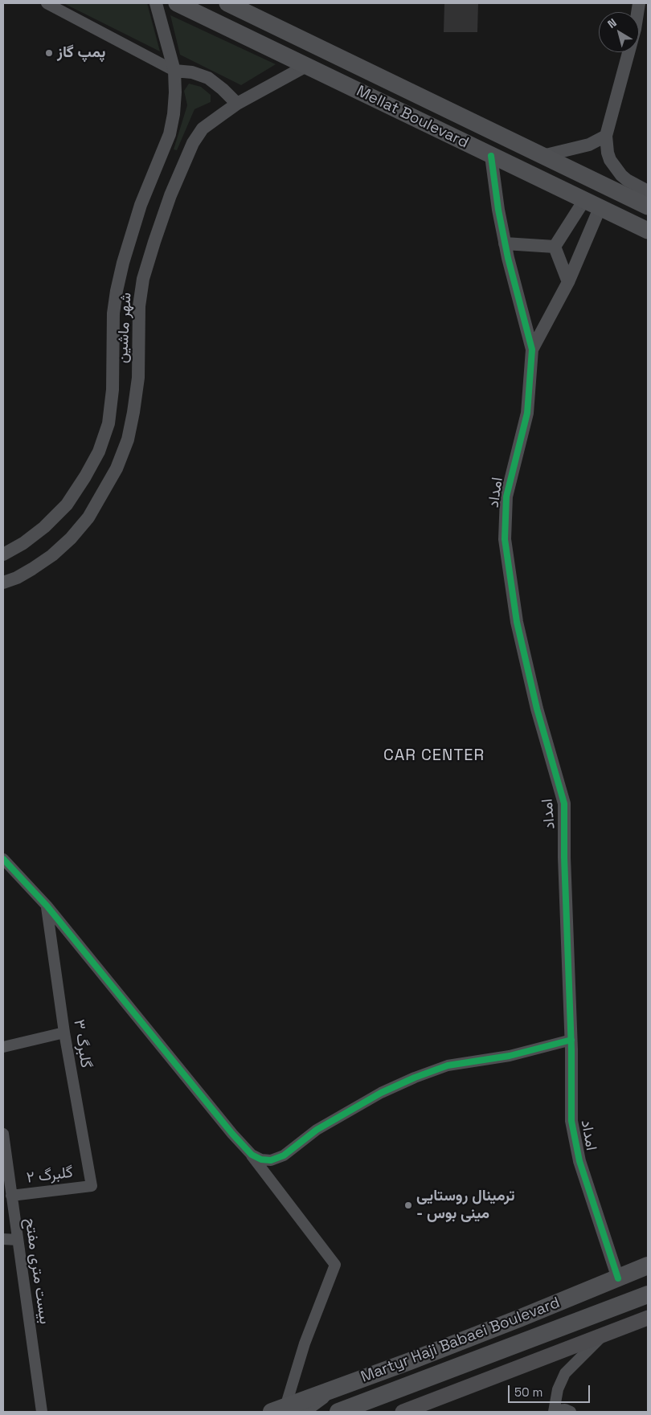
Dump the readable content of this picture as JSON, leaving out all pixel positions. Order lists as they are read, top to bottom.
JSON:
{
  "streets": {
    "highway": ["Martyr Haji Babaei Boulevard"],
    "main road": ["Mellat Boulevard"],
    "street": [
      "شهر ماشین",
      "امداد",
      "گلبرگ ۳",
      "گلبرگ ۲",
      "بیست متری مفتح"
    ]
  },
  "crossings": [
    ["Mellat Boulevard", "شهر ماشین"],
    ["امداد", "Martyr Haji Babaei Boulevard"],
    ["گلبرگ ۳", "گلبرگ ۲"],
    ["گلبرگ ۲", "بیست متری مفتح"]
  ],
  "districts": ["CAR CENTER"],
  "places": ["پمپ گاز", "ترمینال روستایی - مینی بوس"],
  "scale_bar": "50 m",
  "north": "top left"
}
